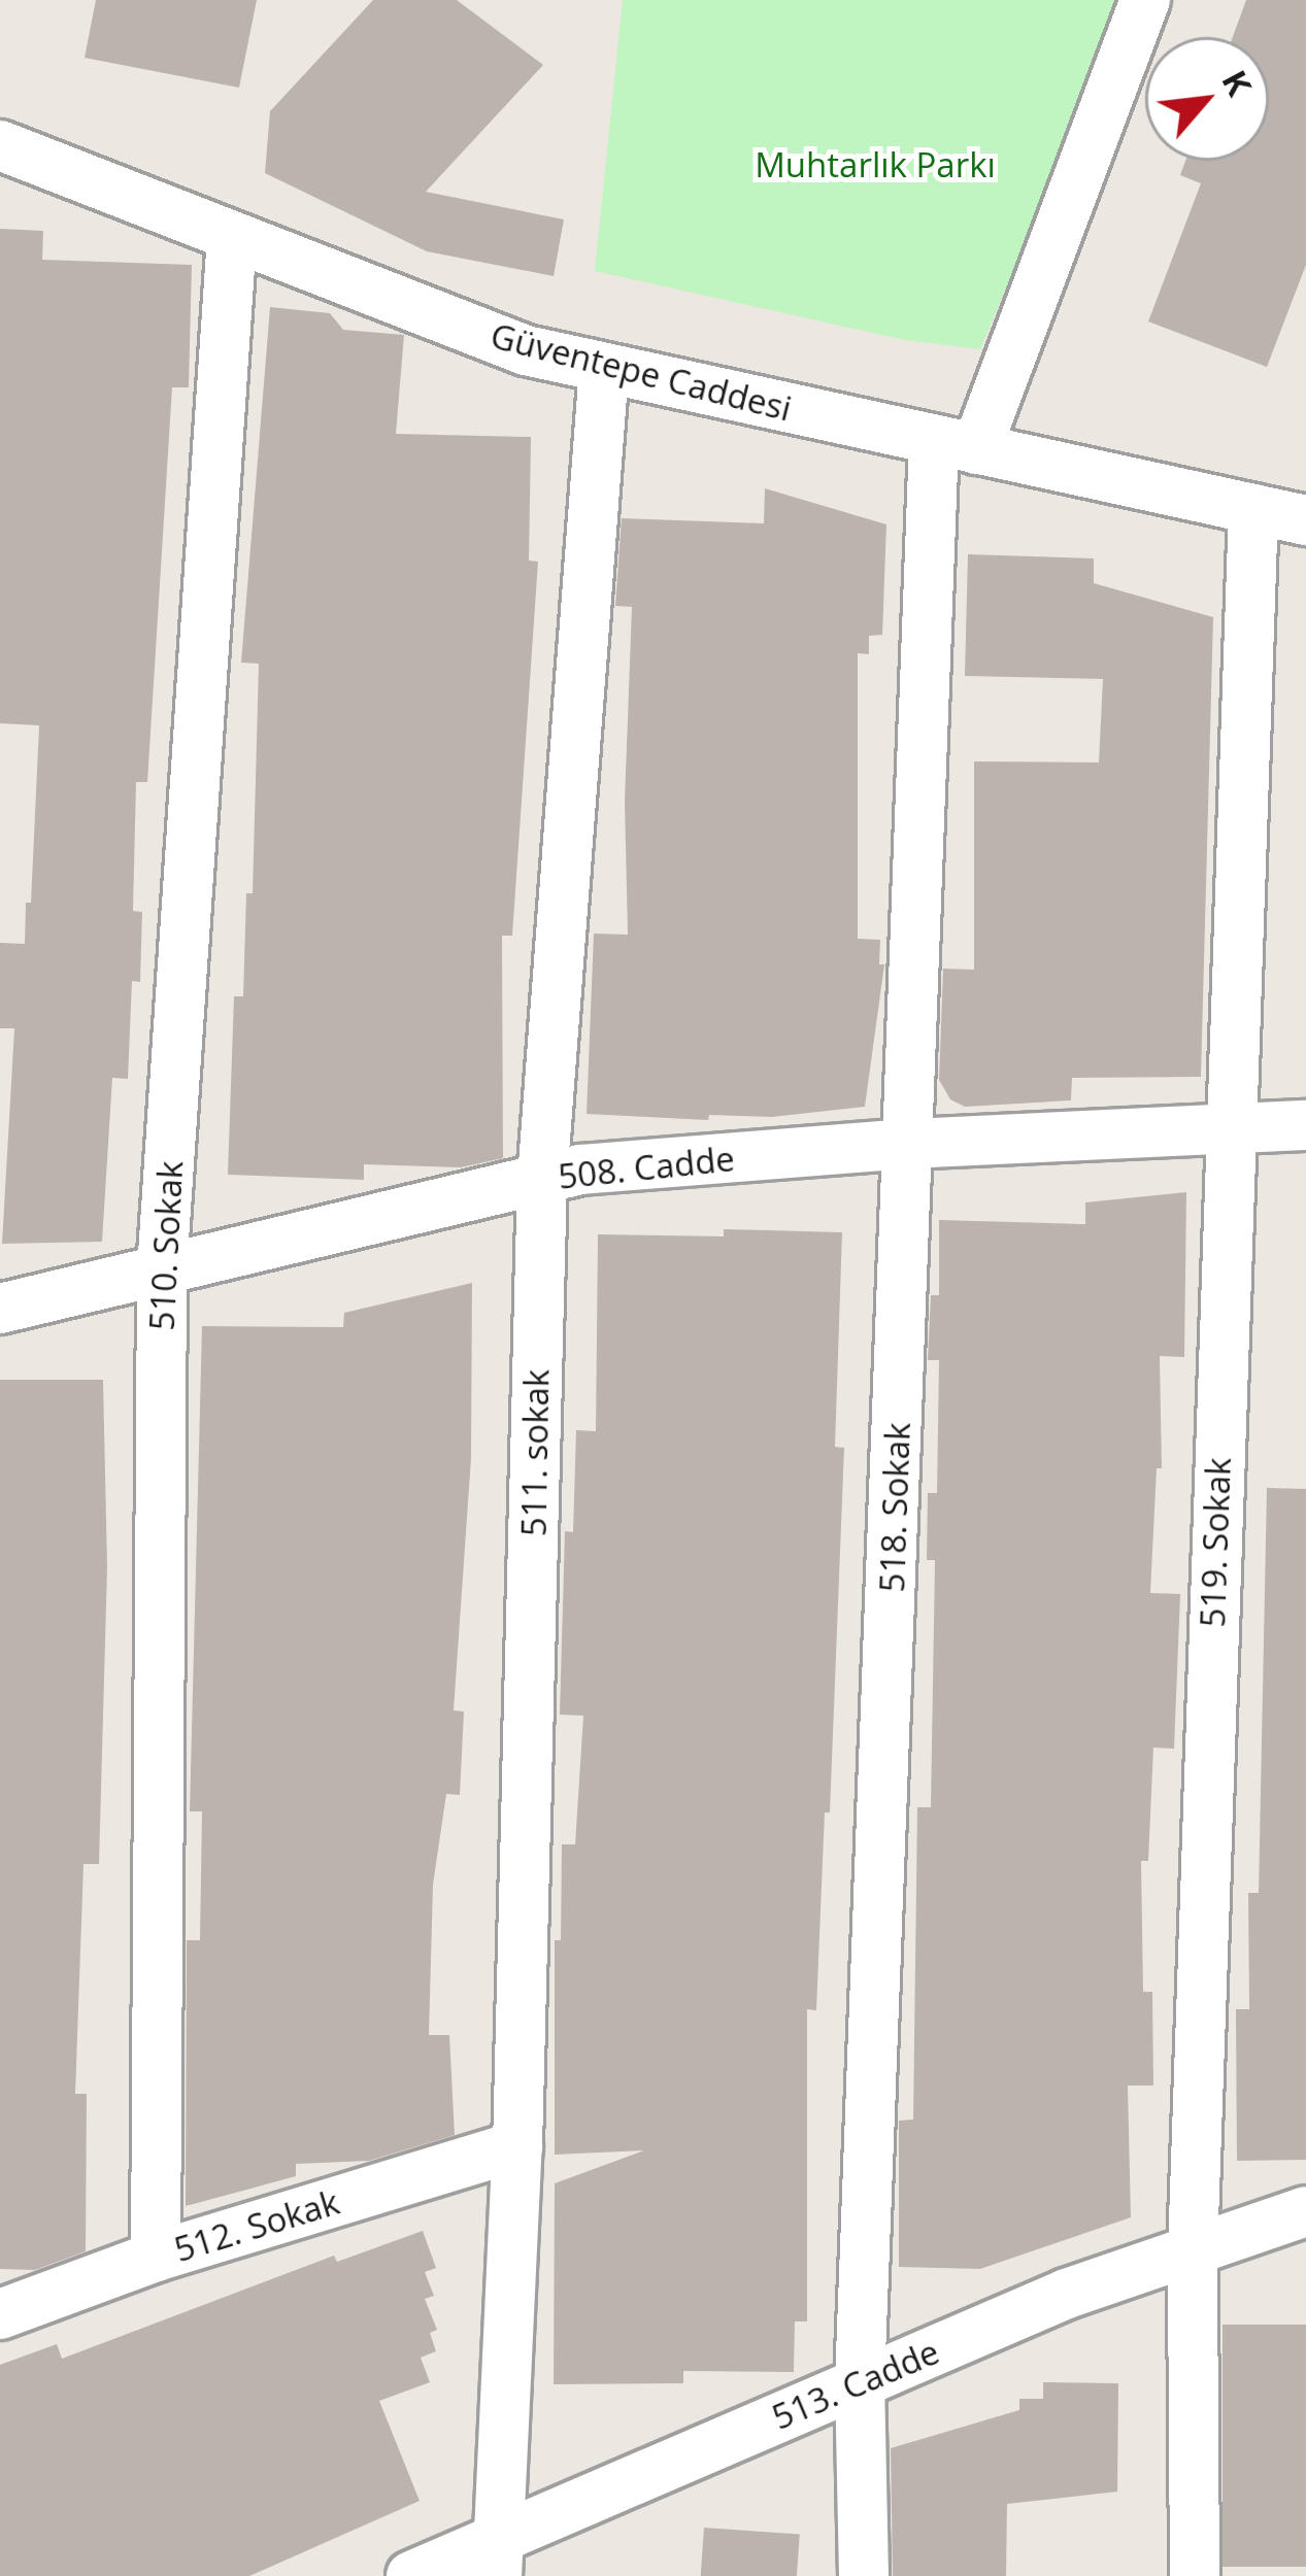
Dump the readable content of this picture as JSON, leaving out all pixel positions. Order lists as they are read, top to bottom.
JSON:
{
  "streets": {
    "street": [
      "Güventepe Caddesi",
      "508. Cadde",
      "510. Sokak",
      "511. sokak",
      "518. Sokak",
      "519. Sokak",
      "512. Sokak",
      "513. Cadde"
    ]
  },
  "crossings": [
    ["Güventepe Caddesi", "510. Sokak"],
    ["Güventepe Caddesi", "511. sokak"],
    ["Güventepe Caddesi", "518. Sokak"],
    ["Güventepe Caddesi", "519. Sokak"],
    ["508. Cadde", "510. Sokak"],
    ["508. Cadde", "511. sokak"],
    ["508. Cadde", "518. Sokak"],
    ["508. Cadde", "519. Sokak"],
    ["510. Sokak", "512. Sokak"],
    ["511. sokak", "512. Sokak"],
    ["511. sokak", "513. Cadde"],
    ["518. Sokak", "513. Cadde"],
    ["519. Sokak", "513. Cadde"]
  ],
  "parks": ["Muhtarlık Parkı"],
  "north": "top right"
}
